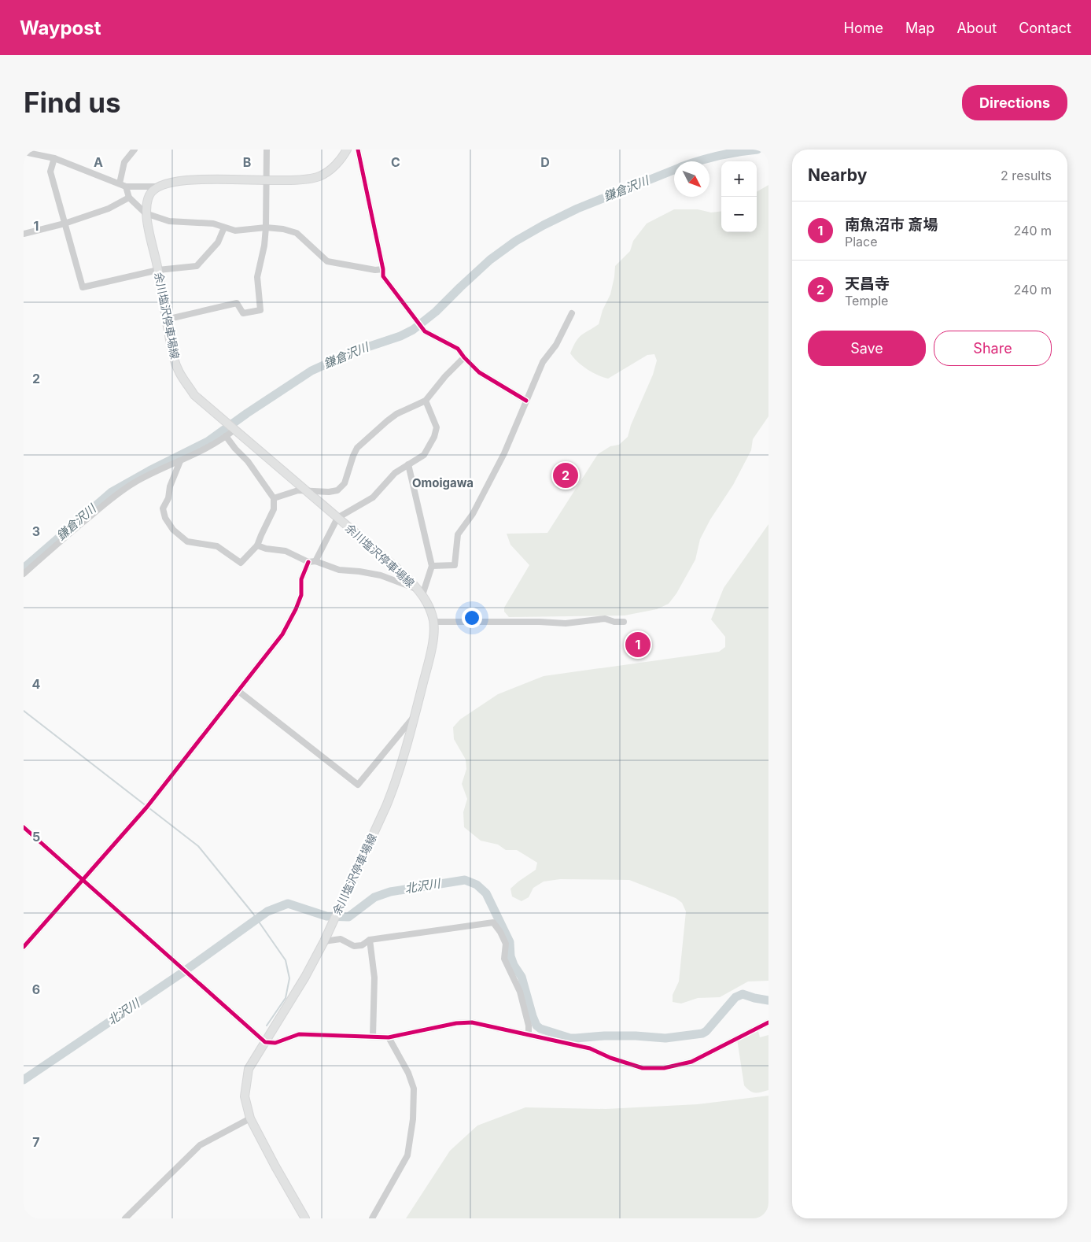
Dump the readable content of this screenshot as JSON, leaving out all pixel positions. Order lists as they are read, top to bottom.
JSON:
{
  "streets": {
    "main road": ["余川塩沢停車場線"]
  },
  "districts": ["Omoigawa"],
  "water": ["鎌倉沢川", "北沢川"],
  "north": "bottom right",
  "page": {
    "header": "Waypost",
    "nav": [
      "Home",
      "Map",
      "About",
      "Contact"
    ],
    "buttons": [
      "Directions",
      ["Save", "Share"]
    ],
    "title": "Find us",
    "heading": ["Nearby", "2 results"],
    "map_buttons": ["+", "−"],
    "list": [
      {
        "mark": "1",
        "name": "南魚沼市 斎場",
        "note": "Place",
        "value": "240 m"
      },
      {
        "mark": "2",
        "name": "天昌寺",
        "note": "Temple",
        "value": "240 m"
      }
    ],
    "pins": ["2", "1"]
  },
  "grid": {
    "columns": [
      "A",
      "B",
      "C",
      "D"
    ],
    "rows": [
      "1",
      "2",
      "3",
      "4",
      "5",
      "6",
      "7"
    ]
  }
}
